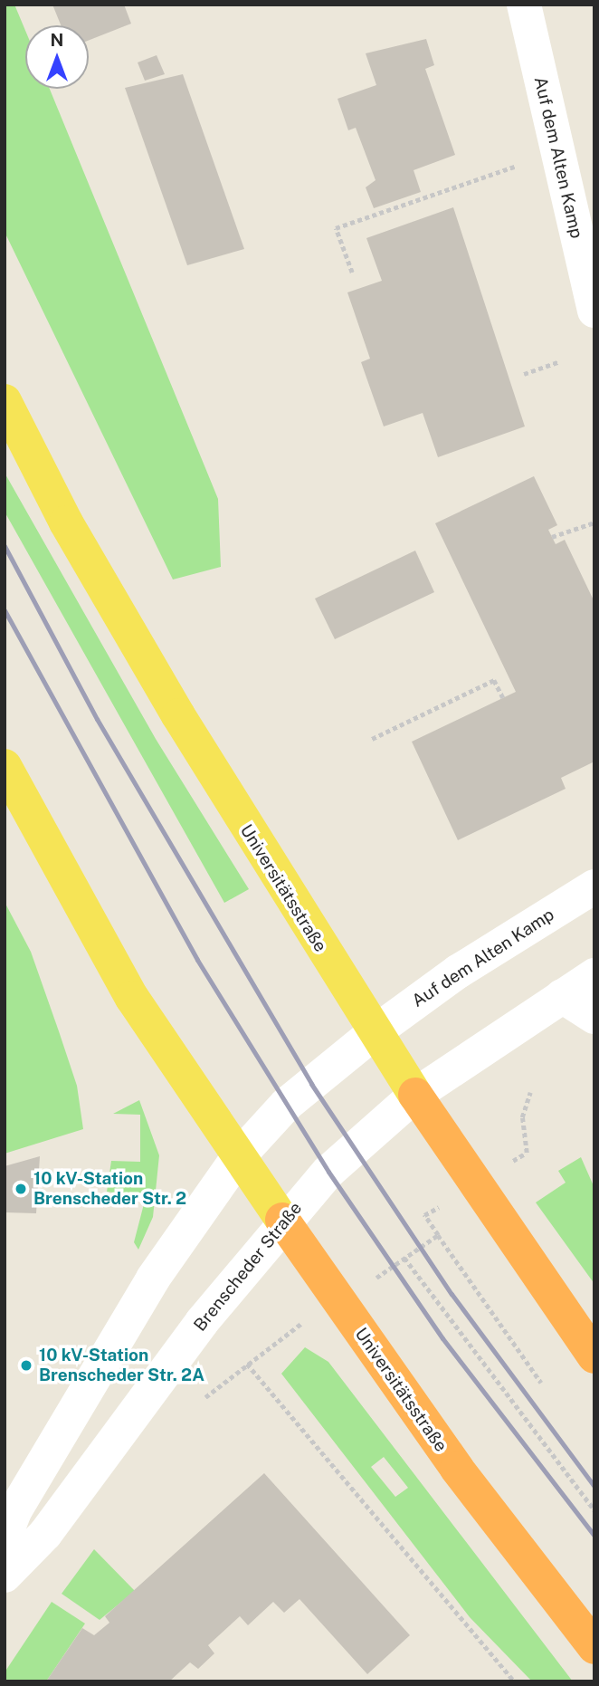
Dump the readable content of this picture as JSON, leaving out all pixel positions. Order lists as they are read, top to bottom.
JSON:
{
  "streets": {
    "highway": ["Universitätsstraße"],
    "street": ["Auf dem Alten Kamp", "Brenscheder Straße"]
  },
  "crossings": [
    ["Auf dem Alten Kamp", "Universitätsstraße"],
    ["Universitätsstraße", "Brenscheder Straße"]
  ],
  "places": ["10 kV-Station Brenscheder Str. 2", "10 kV-Station Brenscheder Str. 2A"],
  "north": "top"
}
